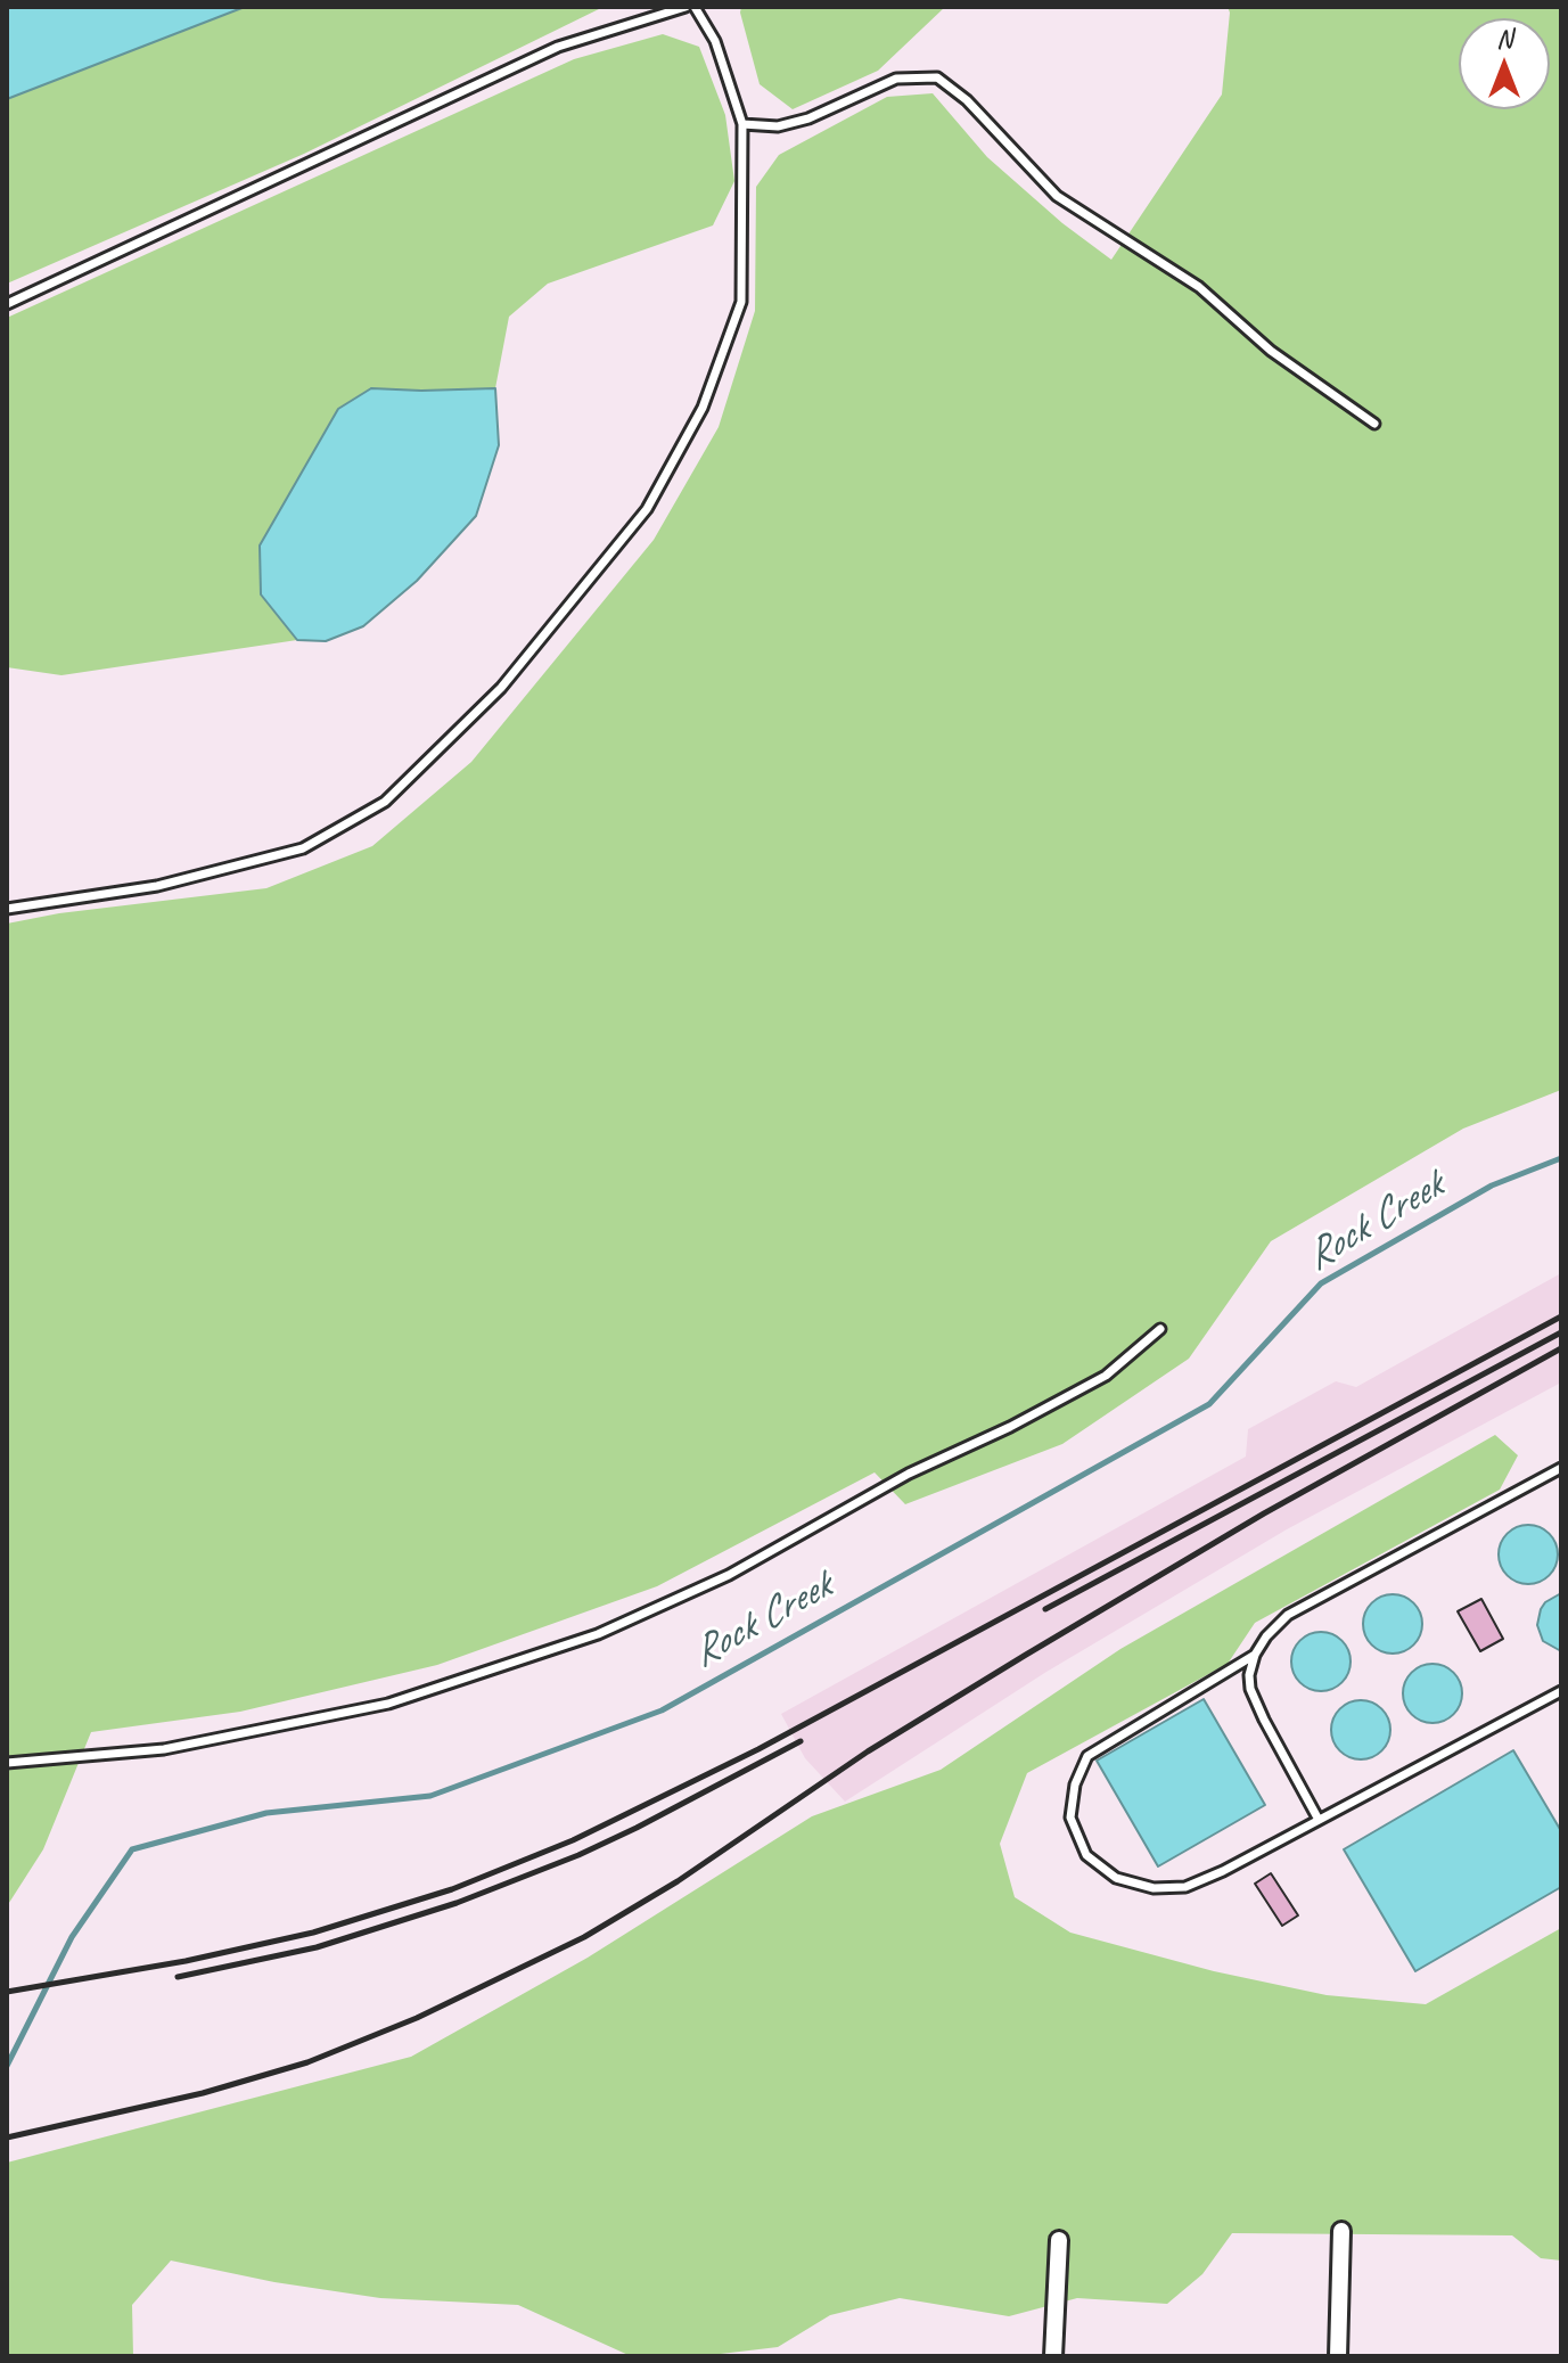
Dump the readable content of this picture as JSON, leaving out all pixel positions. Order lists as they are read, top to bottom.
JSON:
{
  "water": ["Rock Creek"],
  "north": "top"
}
